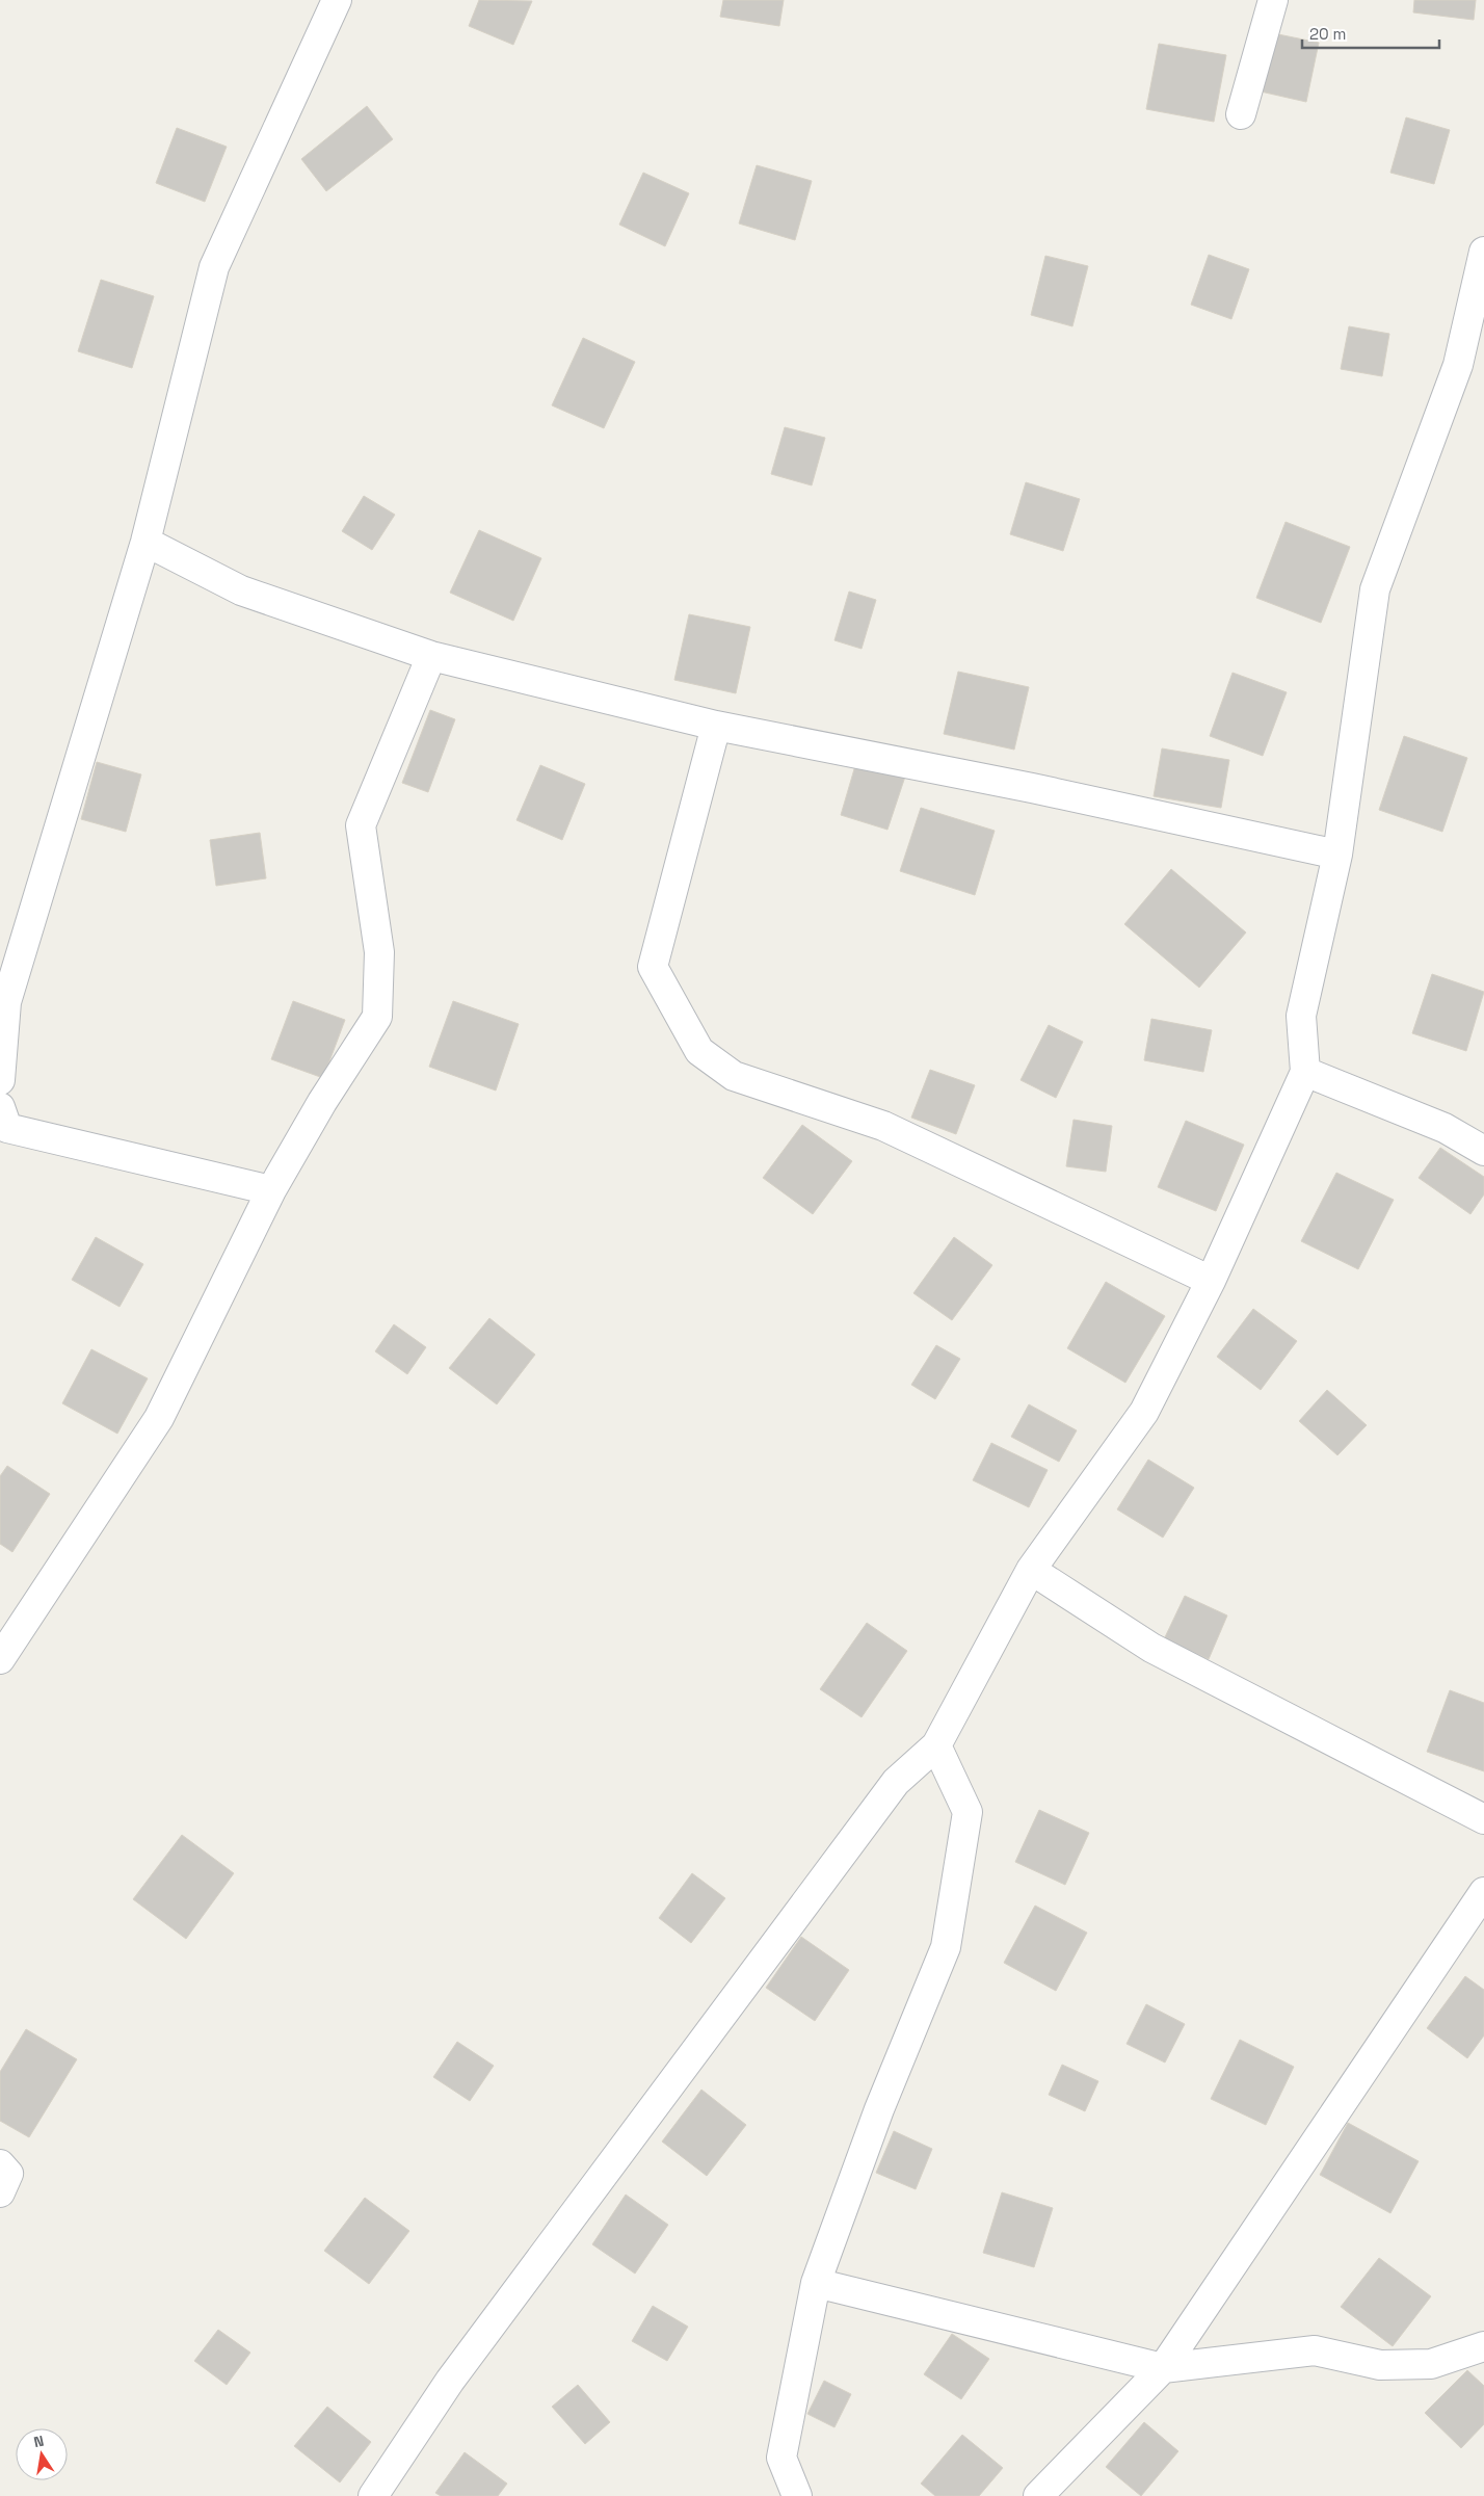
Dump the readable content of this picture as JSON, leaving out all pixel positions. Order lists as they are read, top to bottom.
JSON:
{
  "scale_bar": "20 m",
  "north": "top"
}
